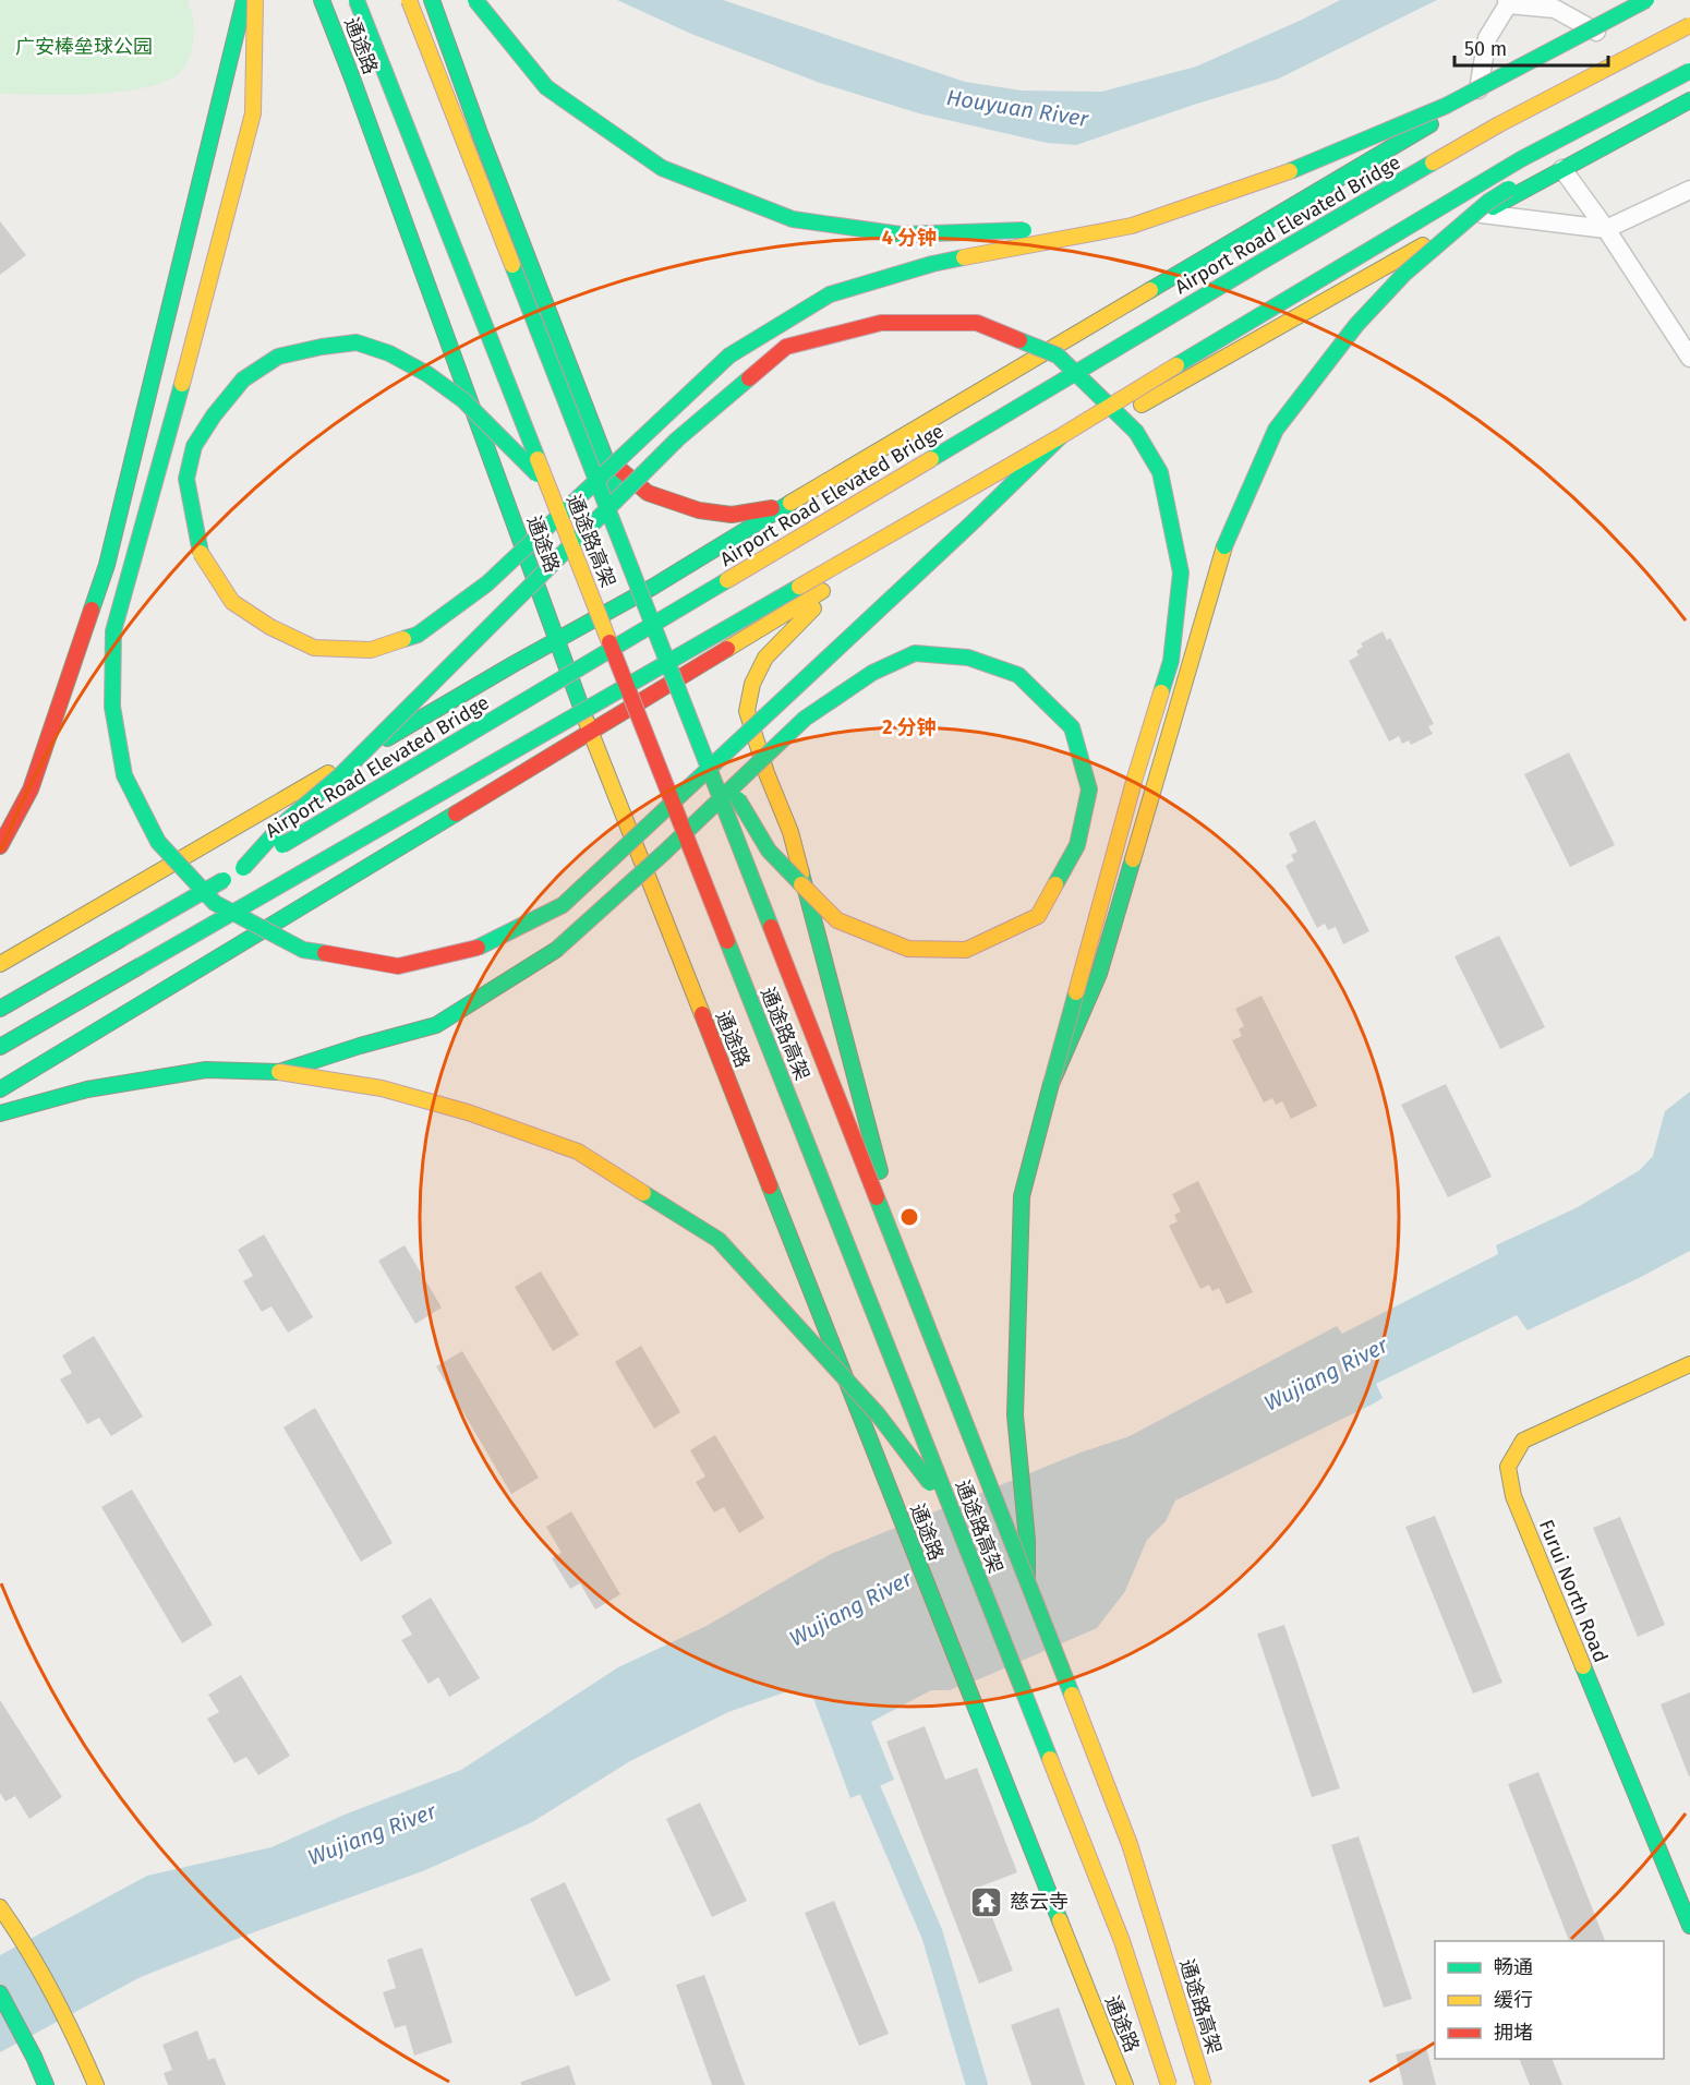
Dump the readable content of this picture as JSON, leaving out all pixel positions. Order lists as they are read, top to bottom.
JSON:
{
  "streets": {
    "main road": [
      "通途路",
      "Airport Road Elevated Bridge",
      "通途路高架",
      "Furui North Road"
    ]
  },
  "water": ["Houyuan River", "Wujiang River"],
  "parks": ["广安棒垒球公园"],
  "places": {
    "temple": ["慈云寺"]
  },
  "legend": ["畅通", "缓行", "拥堵"],
  "scale_bar": "50 m",
  "rings": ["4 分钟", "2 分钟"]
}
